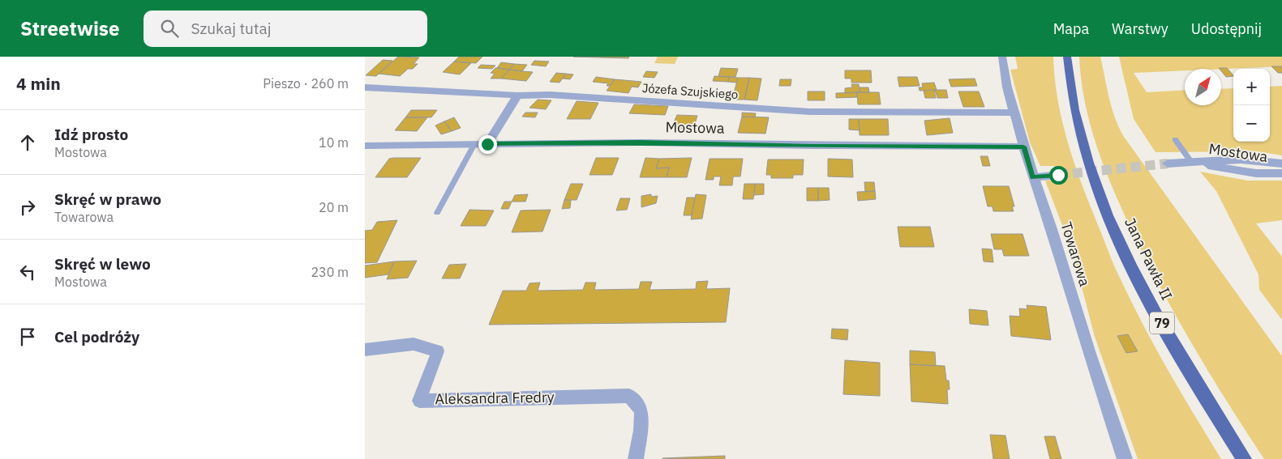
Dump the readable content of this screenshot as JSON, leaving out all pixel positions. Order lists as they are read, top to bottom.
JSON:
{
  "streets": {
    "main road": ["Jana Pawła II", "79"],
    "street": [
      "Józefa Szujskiego",
      "Mostowa",
      "Towarowa",
      "Aleksandra Fredry"
    ]
  },
  "crossings": [
    ["Józefa Szujskiego", "Towarowa"],
    ["Mostowa", "Towarowa"]
  ],
  "north": "top right",
  "page": {
    "header": "Streetwise",
    "search": "Szukaj tutaj",
    "nav": ["Mapa", "Warstwy", "Udostępnij"],
    "heading": ["4 min", "Pieszo · 260 m"],
    "map_buttons": ["+", "−"],
    "list": [
      ["Idź prosto", "Mostowa", "10 m"],
      ["Skręć w prawo", "Towarowa", "20 m"],
      ["Skręć w lewo", "Mostowa", "230 m"],
      "Cel podróży"
    ]
  }
}
